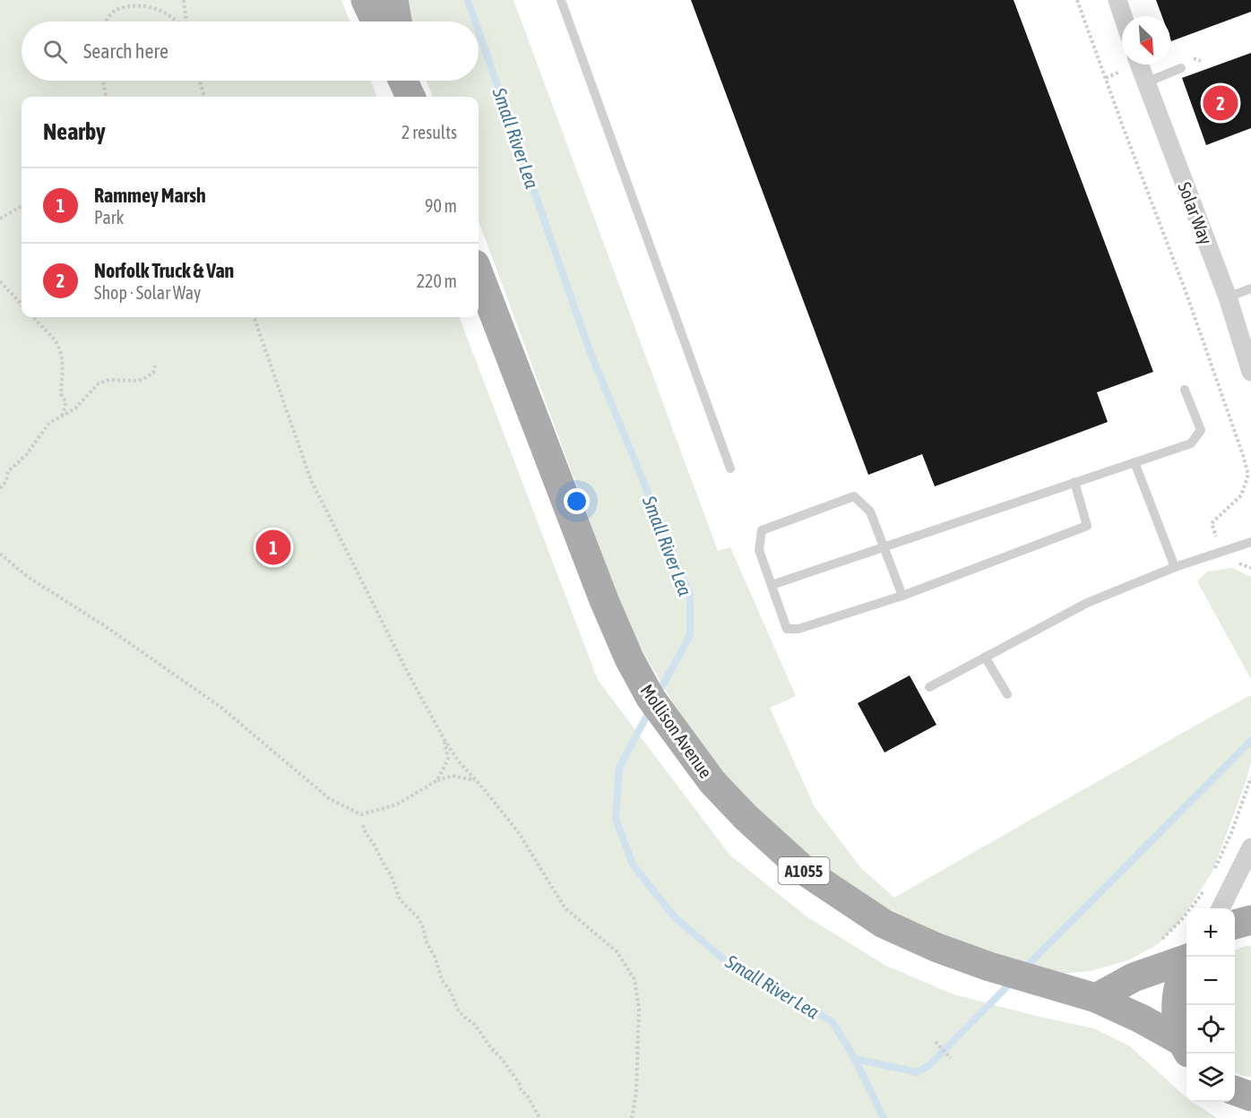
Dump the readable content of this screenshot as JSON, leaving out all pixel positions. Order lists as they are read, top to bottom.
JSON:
{
  "streets": {
    "main road": ["Mollison Avenue", "A1055"],
    "street": ["Solar Way"]
  },
  "water": ["Small River Lea"],
  "north": "bottom right",
  "page": {
    "search": "Search here",
    "pins": ["2", "1"],
    "heading": ["Nearby", "2 results"],
    "list": [
      {
        "mark": "1",
        "name": "Rammey Marsh",
        "note": "Park",
        "value": "90 m"
      },
      {
        "mark": "2",
        "name": "Norfolk Truck & Van",
        "note": "Shop · Solar Way",
        "value": "220 m"
      }
    ],
    "map_buttons": ["+", "−"]
  }
}
